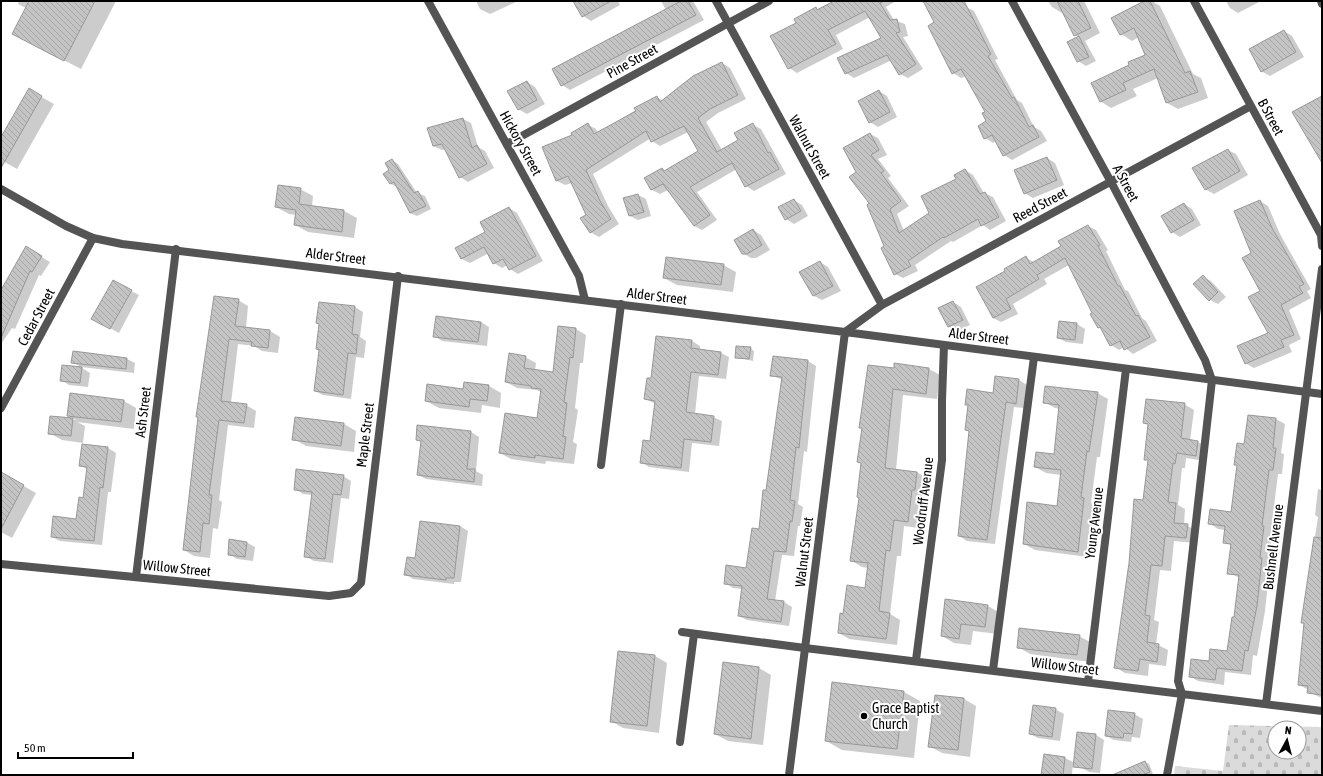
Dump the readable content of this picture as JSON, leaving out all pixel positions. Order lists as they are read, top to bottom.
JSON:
{
  "streets": {
    "street": [
      "Pine Street",
      "B Street",
      "Hickory Street",
      "Walnut Street",
      "A Street",
      "Reed Street",
      "Alder Street",
      "Cedar Street",
      "Ash Street",
      "Maple Street",
      "Woodruff Avenue",
      "Young Avenue",
      "Bushnell Avenue",
      "Willow Street"
    ]
  },
  "crossings": [
    ["Pine Street", "Hickory Street"],
    ["Pine Street", "Walnut Street"],
    ["B Street", "Reed Street"],
    ["Hickory Street", "Alder Street"],
    ["Walnut Street", "Reed Street"],
    ["Walnut Street", "Alder Street"],
    ["Walnut Street", "Willow Street"],
    ["A Street", "Reed Street"],
    ["A Street", "Alder Street"],
    ["Reed Street", "Alder Street"],
    ["Alder Street", "Cedar Street"],
    ["Alder Street", "Ash Street"],
    ["Alder Street", "Maple Street"],
    ["Alder Street", "Woodruff Avenue"],
    ["Alder Street", "Young Avenue"],
    ["Alder Street", "Bushnell Avenue"],
    ["Ash Street", "Willow Street"],
    ["Maple Street", "Willow Street"],
    ["Woodruff Avenue", "Willow Street"],
    ["Young Avenue", "Willow Street"],
    ["Bushnell Avenue", "Willow Street"]
  ],
  "places": ["Grace Baptist Church"],
  "scale_bar": "50 m",
  "north": "top"
}
